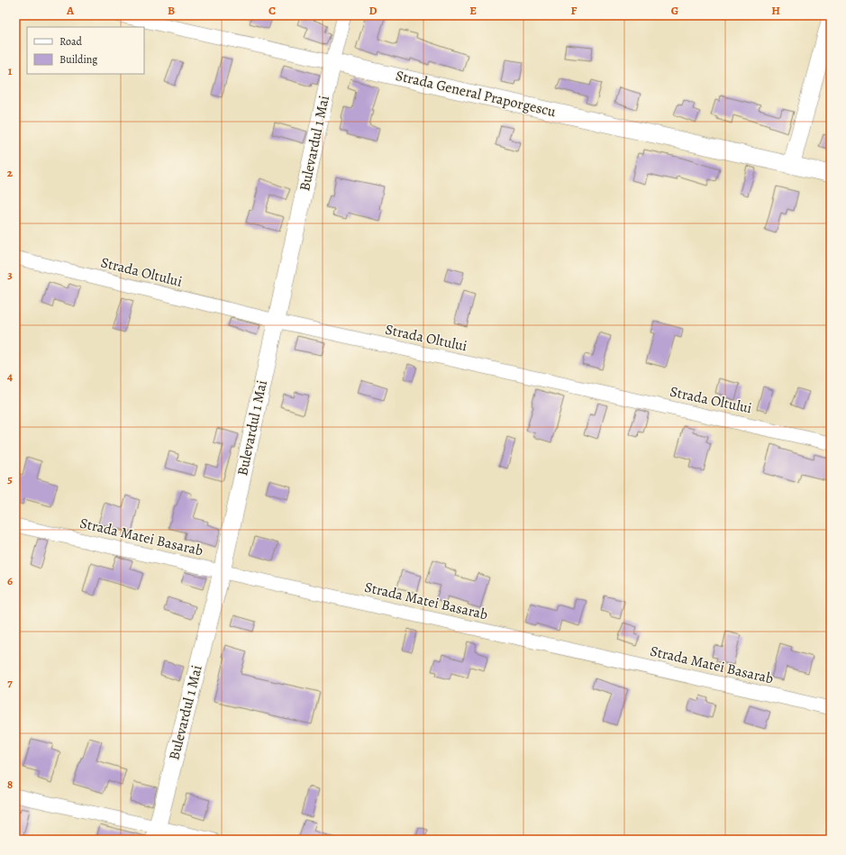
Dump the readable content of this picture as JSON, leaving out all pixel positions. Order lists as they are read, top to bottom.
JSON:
{
  "streets": {
    "street": [
      "Strada General Praporgescu",
      "Bulevardul 1 Mai",
      "Strada Oltului",
      "Strada Matei Basarab"
    ]
  },
  "crossings": [
    ["Strada General Praporgescu", "Bulevardul 1 Mai"],
    ["Bulevardul 1 Mai", "Strada Oltului"],
    ["Bulevardul 1 Mai", "Strada Matei Basarab"]
  ],
  "legend": ["Road", "Building"],
  "grid": {
    "columns": [
      "A",
      "B",
      "C",
      "D",
      "E",
      "F",
      "G",
      "H"
    ],
    "rows": [
      "1",
      "2",
      "3",
      "4",
      "5",
      "6",
      "7",
      "8"
    ]
  }
}
